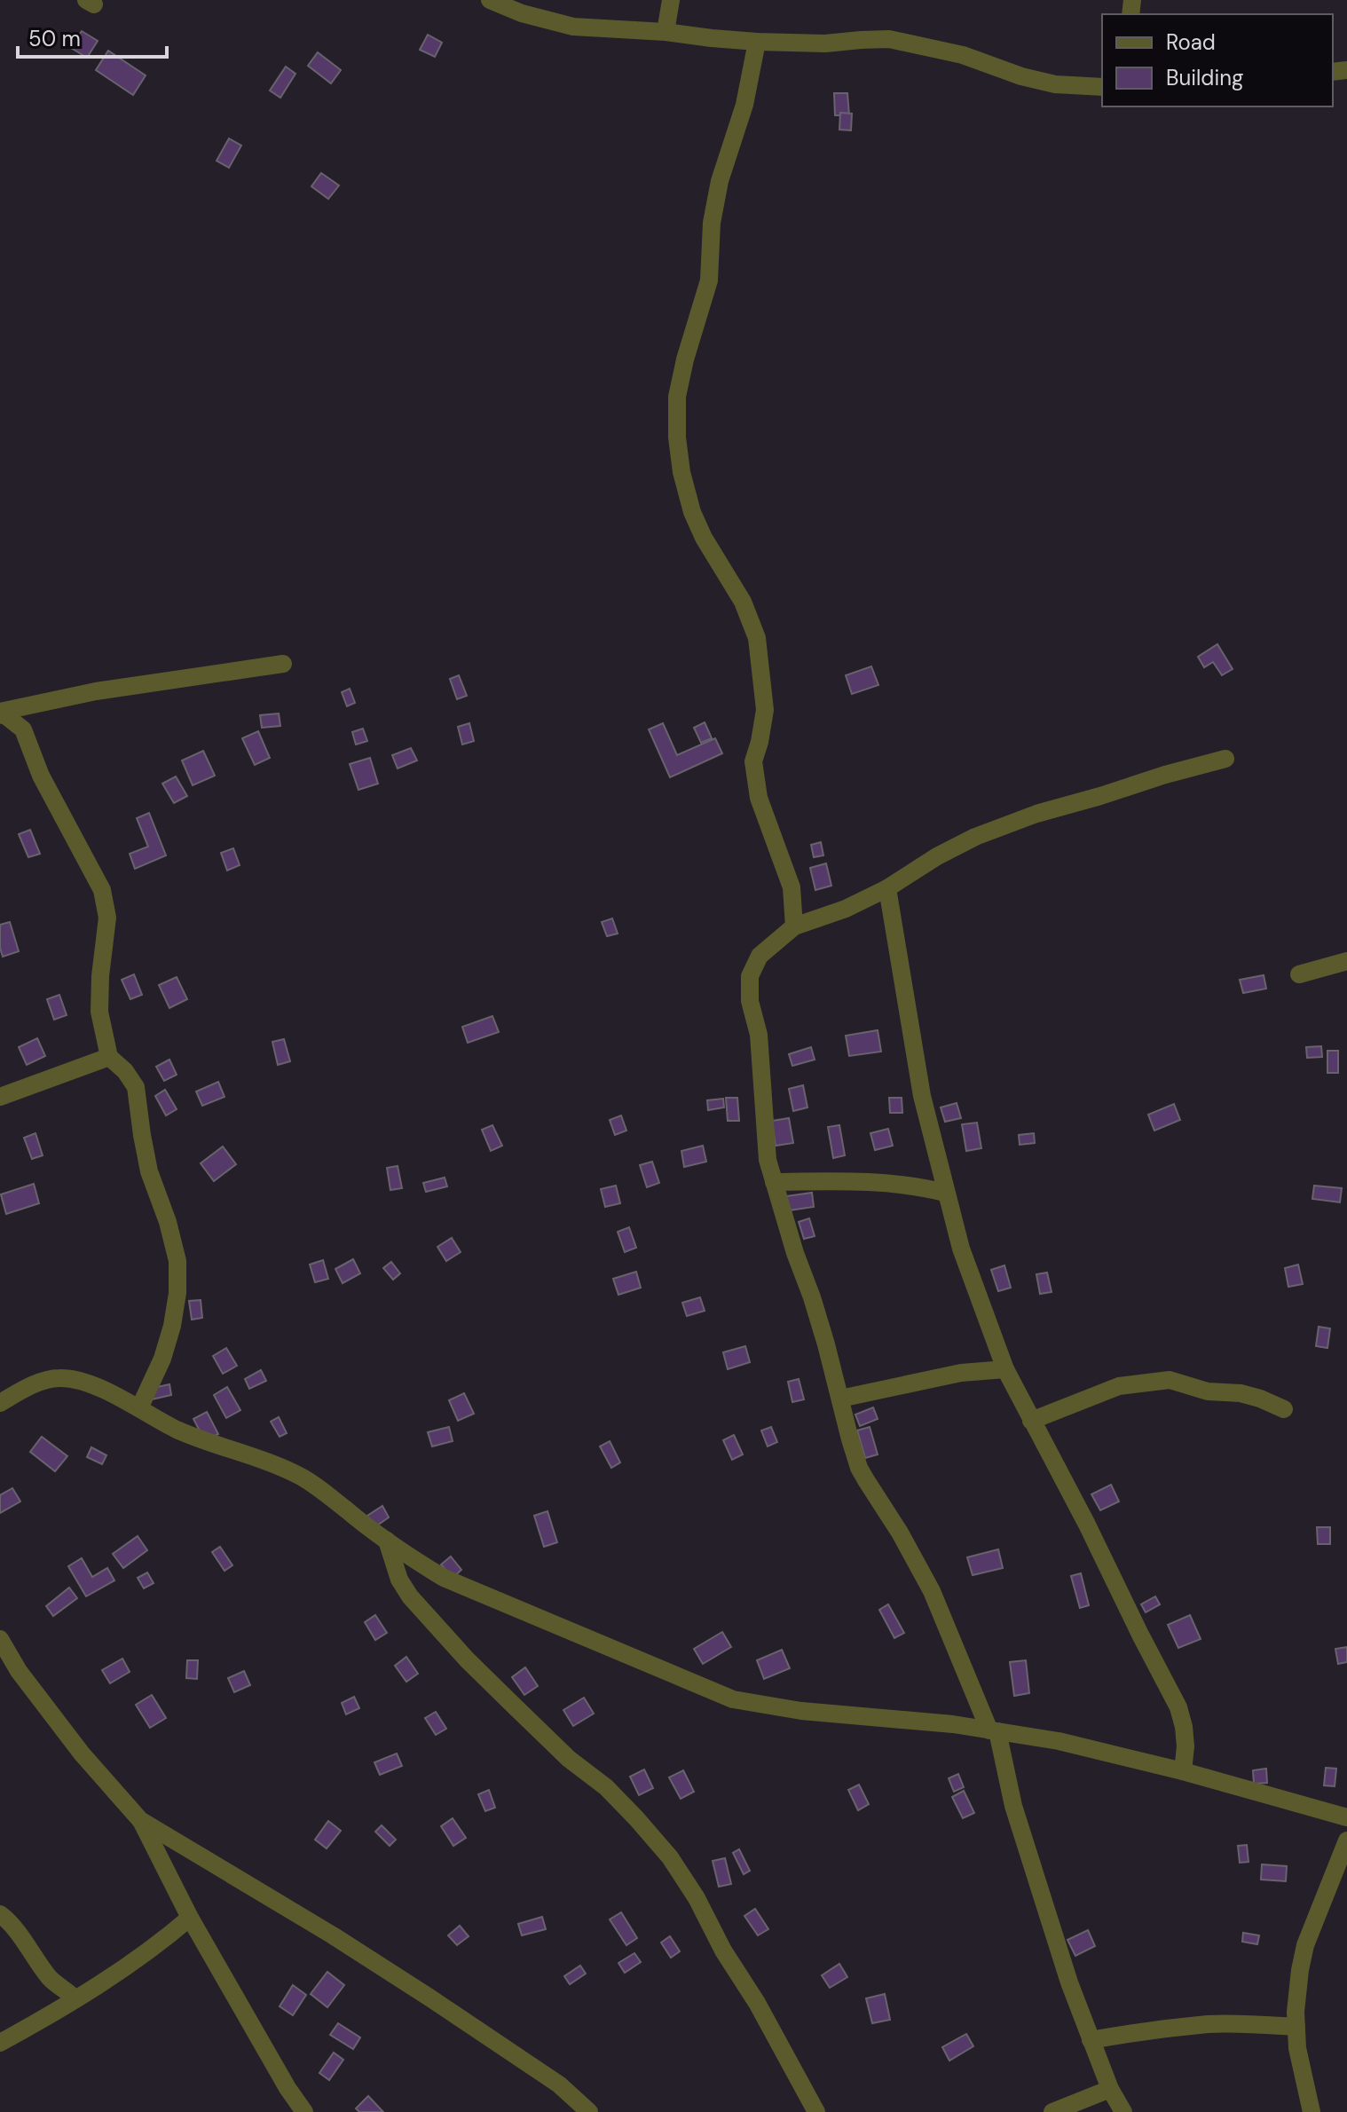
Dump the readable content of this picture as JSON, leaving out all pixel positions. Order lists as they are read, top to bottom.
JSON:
{
  "legend": ["Road", "Building"],
  "scale_bar": "50 m"
}
